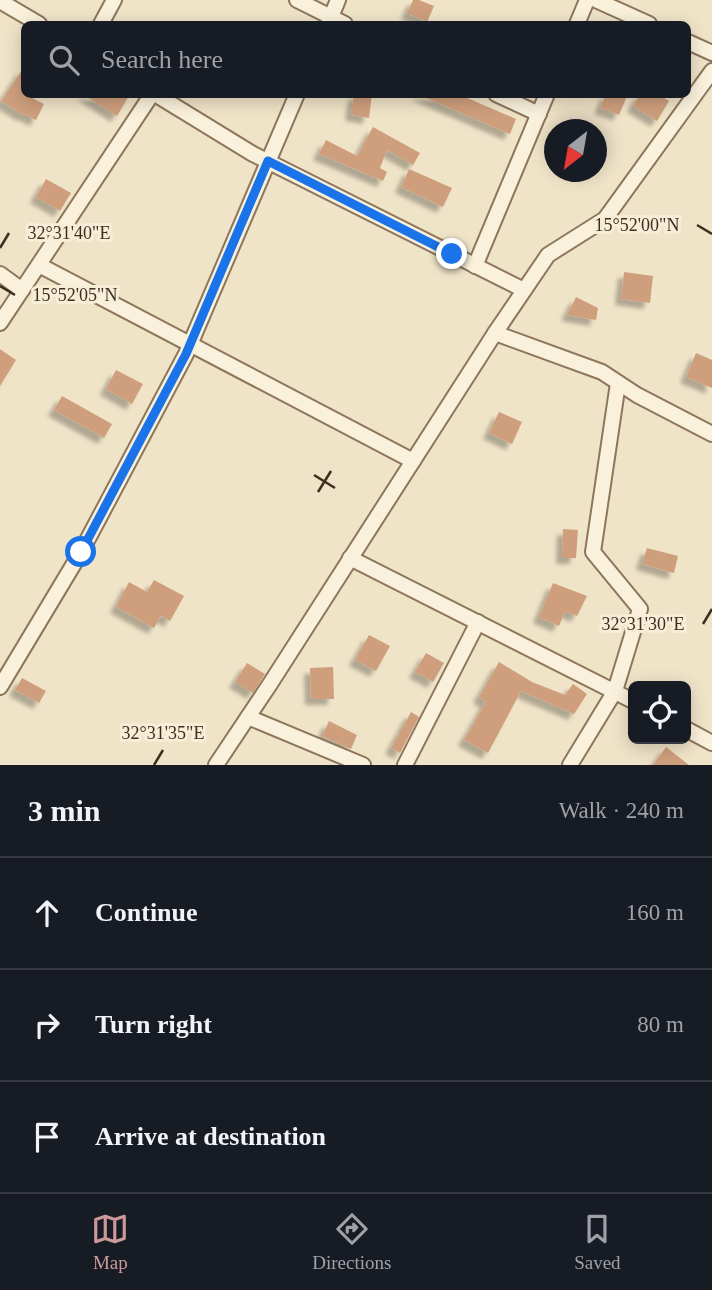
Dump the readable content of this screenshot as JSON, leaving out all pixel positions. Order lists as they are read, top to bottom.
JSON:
{
  "north": "bottom left",
  "page": {
    "search": "Search here",
    "heading": ["3 min", "Walk · 240 m"],
    "list": [
      ["Continue", "160 m"],
      ["Turn right", "80 m"],
      "Arrive at destination"
    ],
    "nav": ["Map", "Directions", "Saved"]
  },
  "coordinates": [
    "15°52'00\"N",
    "32°31'40\"E",
    "15°52'05\"N",
    "32°31'30\"E",
    "32°31'35\"E"
  ]
}
